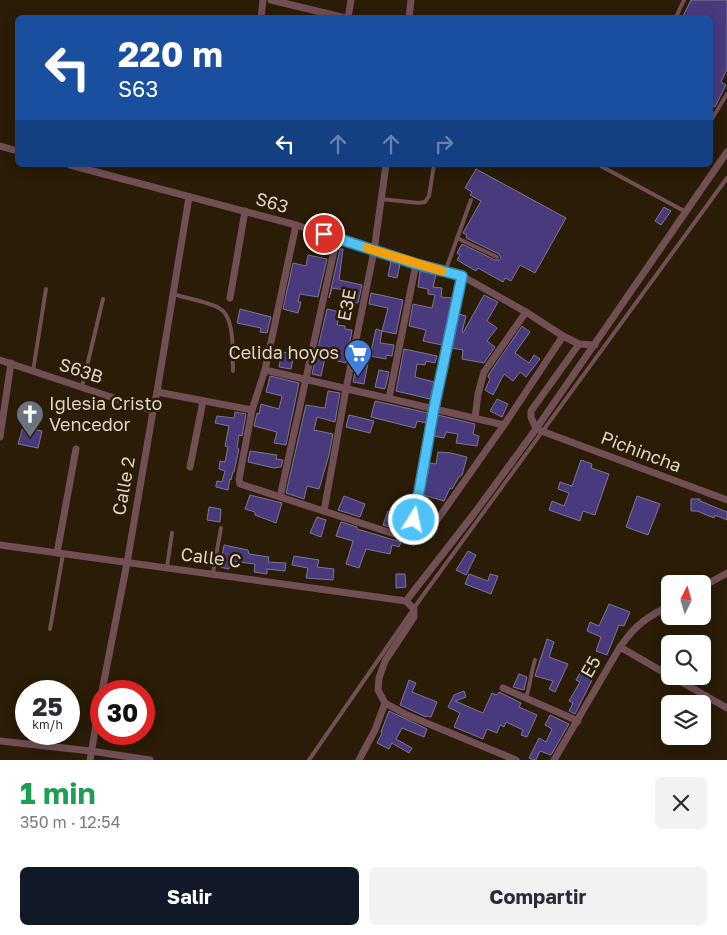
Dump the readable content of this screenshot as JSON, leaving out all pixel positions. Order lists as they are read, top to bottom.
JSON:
{
  "streets": {
    "street": [
      "S63",
      "E3E",
      "S63B",
      "Pichincha",
      "Calle 2",
      "Calle C",
      "E5"
    ]
  },
  "crossings": [
    ["S63", "E3E"],
    ["S63", "Calle 2"],
    ["S63B", "Calle 2"],
    ["Calle 2", "Calle C"]
  ],
  "places": {
    "supermarket": ["Celida hoyos"],
    "church": ["Iglesia Cristo Vencedor"]
  },
  "north": "top",
  "page": {
    "turn": ["220 m", "S63"],
    "speed": "25 km/h",
    "limit": "30",
    "heading": ["1 min", "350 m · 12:54"],
    "buttons": ["Salir", "Compartir"]
  }
}
